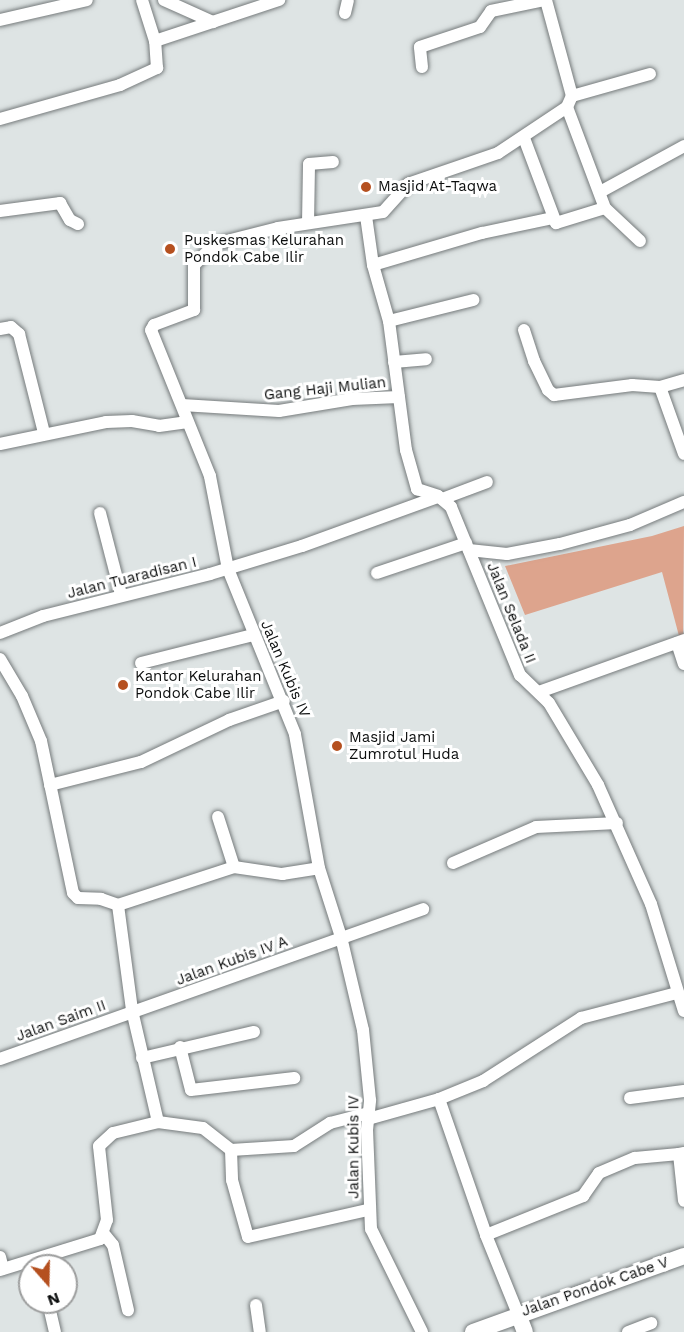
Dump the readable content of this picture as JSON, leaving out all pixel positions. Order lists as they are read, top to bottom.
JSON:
{
  "streets": {
    "street": [
      "Gang Haji Mulian",
      "Jalan Tuaradisan I",
      "Jalan Selada II",
      "Jalan Kubis IV",
      "Jalan Kubis IV A",
      "Jalan Saim II",
      "Jalan Pondok Cabe V"
    ]
  },
  "crossings": [
    ["Gang Haji Mulian", "Jalan Selada II"],
    ["Gang Haji Mulian", "Jalan Kubis IV"],
    ["Jalan Tuaradisan I", "Jalan Selada II"],
    ["Jalan Tuaradisan I", "Jalan Kubis IV"],
    ["Jalan Selada II", "Jalan Kubis IV"],
    ["Jalan Kubis IV", "Jalan Kubis IV A"],
    ["Jalan Kubis IV A", "Jalan Saim II"]
  ],
  "places": [
    "Masjid At-Taqwa",
    "Puskesmas Kelurahan Pondok Cabe Ilir",
    "Kantor Kelurahan Pondok Cabe Ilir",
    "Masjid Jami Zumrotul Huda"
  ],
  "north": "bottom"
}
